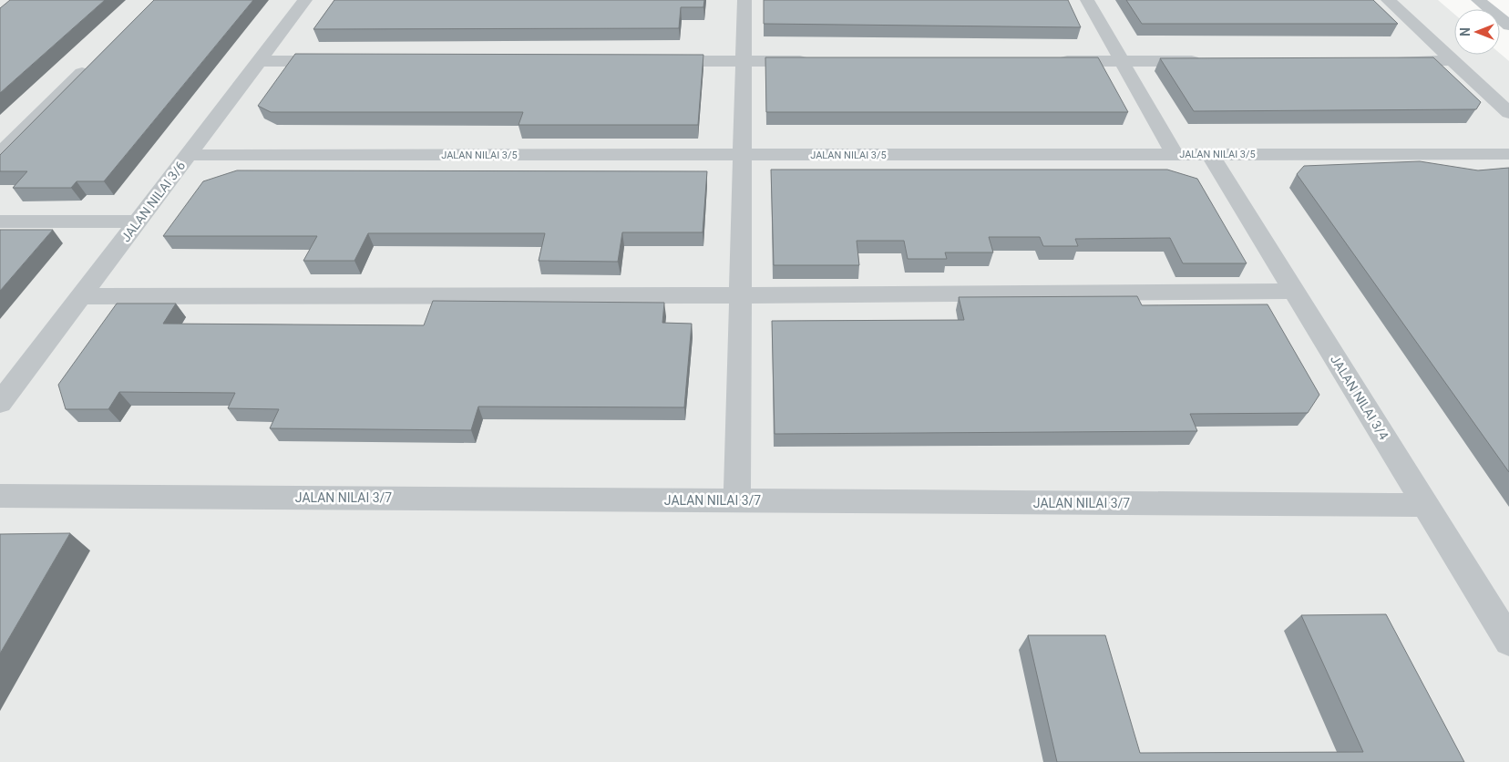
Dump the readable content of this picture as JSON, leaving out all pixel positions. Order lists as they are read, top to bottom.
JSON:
{
  "streets": {
    "street": [
      "JALAN NILAI 3/5",
      "JALAN NILAI 3/6",
      "JALAN NILAI 3/4",
      "JALAN NILAI 3/7"
    ]
  },
  "crossings": [
    ["JALAN NILAI 3/5", "JALAN NILAI 3/6"],
    ["JALAN NILAI 3/5", "JALAN NILAI 3/4"],
    ["JALAN NILAI 3/4", "JALAN NILAI 3/7"]
  ],
  "north": "left"
}
